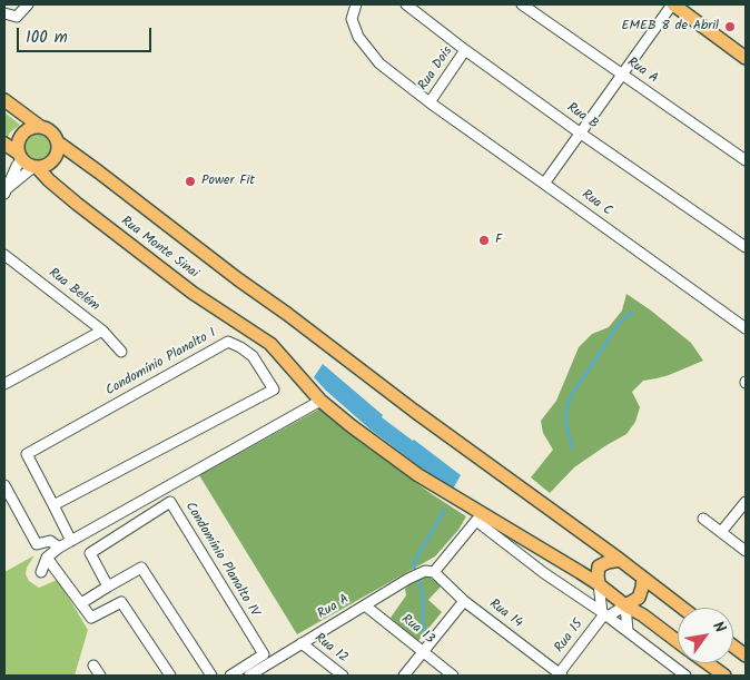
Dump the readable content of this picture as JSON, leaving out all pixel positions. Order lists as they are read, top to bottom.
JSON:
{
  "streets": {
    "main road": ["Rua Monte Sinai"],
    "street": [
      "Rua Dois",
      "Rua A",
      "Rua B",
      "Rua C",
      "Rua Belém",
      "Condomínio Planalto I",
      "Condomínio Planalto IV",
      "Rua 14",
      "Rua 13",
      "Rua 15",
      "Rua 12"
    ]
  },
  "crossings": [
    ["Rua Dois", "Rua B"],
    ["Rua Dois", "Rua C"],
    ["Rua A", "Rua 14"],
    ["Rua A", "Rua 13"],
    ["Rua A", "Rua 12"],
    ["Rua Monte Sinai", "Rua 15"],
    ["Rua 14", "Rua 15"]
  ],
  "places": ["EMEB 8 de Abril", "Power Fit", "F"],
  "scale_bar": "100 m",
  "north": "top right"
}
